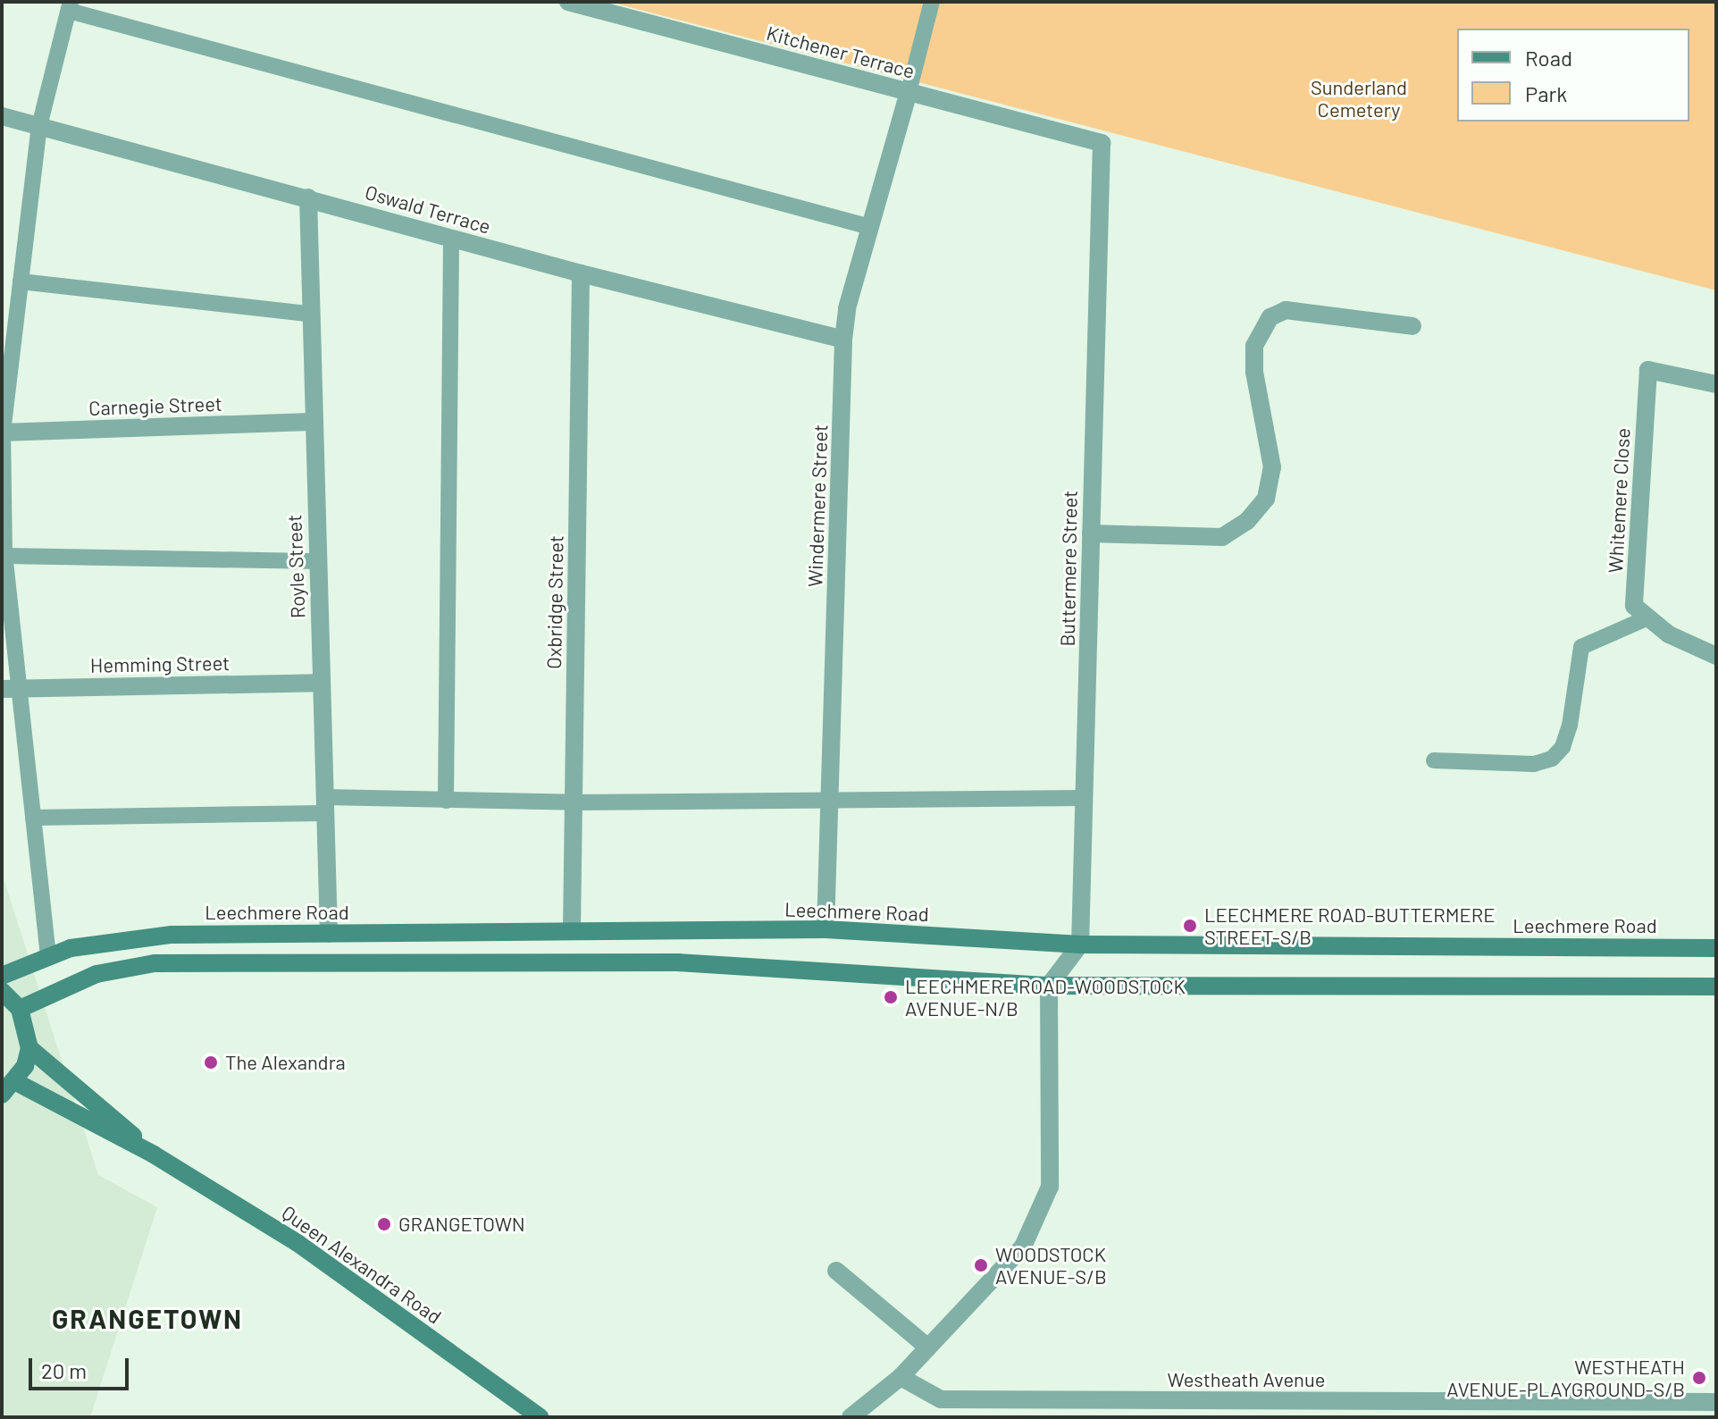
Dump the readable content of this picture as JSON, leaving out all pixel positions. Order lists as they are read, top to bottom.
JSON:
{
  "streets": {
    "street": [
      "Kitchener Terrace",
      "Oswald Terrace",
      "Carnegie Street",
      "Whitemere Close",
      "Windermere Street",
      "Royle Street",
      "Buttermere Street",
      "Oxbridge Street",
      "Hemming Street",
      "Leechmere Road",
      "Queen Alexandra Road",
      "Westheath Avenue"
    ]
  },
  "crossings": [
    ["Kitchener Terrace", "Windermere Street"],
    ["Kitchener Terrace", "Buttermere Street"],
    ["Oswald Terrace", "Windermere Street"],
    ["Oswald Terrace", "Royle Street"],
    ["Oswald Terrace", "Oxbridge Street"],
    ["Carnegie Street", "Royle Street"],
    ["Windermere Street", "Leechmere Road"],
    ["Royle Street", "Hemming Street"],
    ["Royle Street", "Leechmere Road"],
    ["Buttermere Street", "Leechmere Road"],
    ["Oxbridge Street", "Leechmere Road"]
  ],
  "districts": ["GRANGETOWN"],
  "parks": ["Sunderland Cemetery"],
  "places": [
    "LEECHMERE ROAD-BUTTERMERE STREET-S/B",
    "LEECHMERE ROAD-WOODSTOCK AVENUE-N/B",
    "The Alexandra",
    "GRANGETOWN",
    "WOODSTOCK AVENUE-S/B",
    "WESTHEATH AVENUE-PLAYGROUND-S/B"
  ],
  "legend": ["Road", "Park"],
  "scale_bar": "20 m"
}
